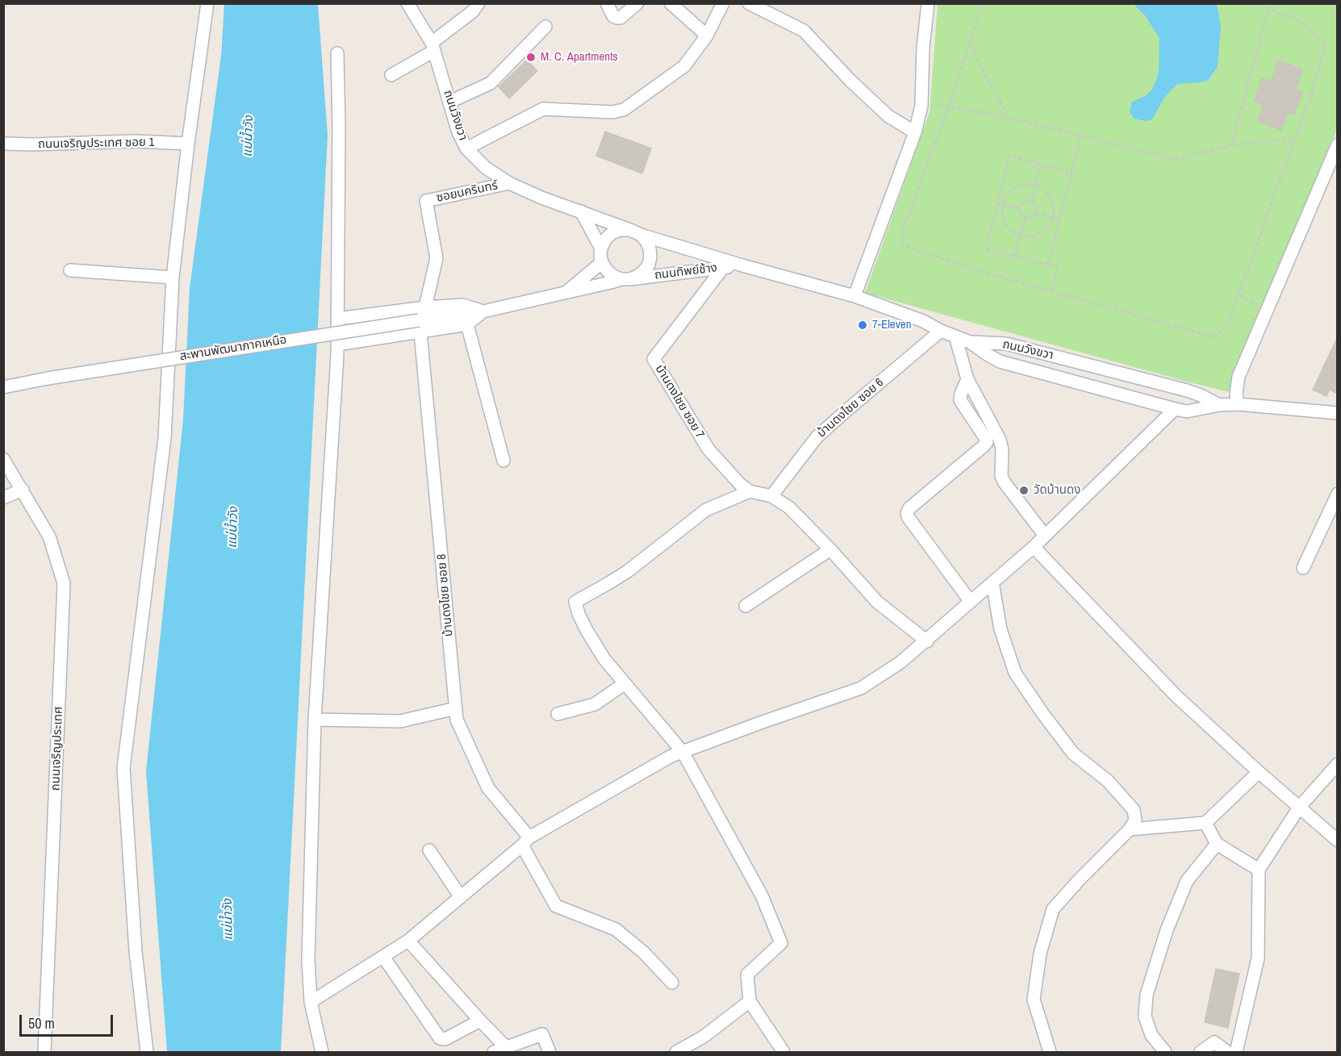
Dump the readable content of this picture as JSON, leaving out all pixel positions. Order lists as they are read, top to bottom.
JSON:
{
  "streets": {
    "street": [
      "ถนนวังขวา",
      "ถนนเจริญประเทศ ซอย 1",
      "ซอยนครินทร์",
      "ถนนทิพย์ช้าง",
      "สะพานพัฒนาภาคเหนือ",
      "บ้านดงไชย ซอย 7",
      "บ้านดงไชย ซอย 6",
      "บ้านดงไชย ซอย 8",
      "ถนนเจริญประเทศ"
    ]
  },
  "crossings": [
    ["ถนนวังขวา", "ซอยนครินทร์"],
    ["ถนนวังขวา", "ถนนทิพย์ช้าง"],
    ["ถนนวังขวา", "บ้านดงไชย ซอย 6"],
    ["ถนนทิพย์ช้าง", "สะพานพัฒนาภาคเหนือ"],
    ["ถนนทิพย์ช้าง", "บ้านดงไชย ซอย 7"],
    ["ถนนทิพย์ช้าง", "บ้านดงไชย ซอย 8"],
    ["สะพานพัฒนาภาคเหนือ", "บ้านดงไชย ซอย 8"],
    ["บ้านดงไชย ซอย 7", "บ้านดงไชย ซอย 6"]
  ],
  "water": ["แม่น้ำวัง"],
  "places": ["M. C. Apartments", "7-Eleven", "วัดบ้านดง"],
  "scale_bar": "50 m"
}
